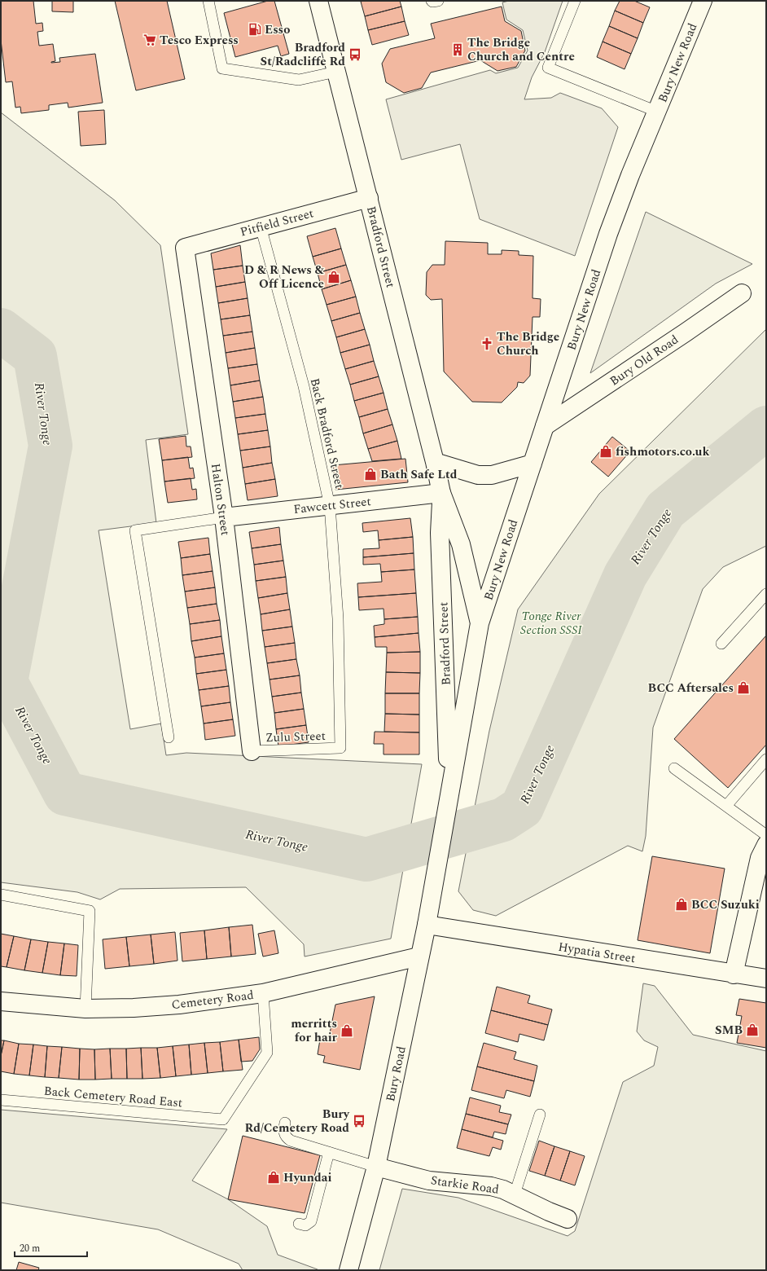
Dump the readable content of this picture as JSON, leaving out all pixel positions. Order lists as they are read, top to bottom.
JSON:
{
  "streets": {
    "main road": [
      "Bury New Road",
      "Pitfield Street",
      "Bradford Street",
      "Bury Old Road",
      "Halton Street",
      "Fawcett Street",
      "Hypatia Street",
      "Cemetery Road",
      "Bury Road",
      "Starkie Road"
    ],
    "lane": ["Back Bradford Street", "Zulu Street", "Back Cemetery Road East"]
  },
  "crossings": [
    ["Bury New Road", "Bradford Street"],
    ["Bury New Road", "Bury Old Road"],
    ["Bury New Road", "Bury Road"],
    ["Pitfield Street", "Bradford Street"],
    ["Pitfield Street", "Back Bradford Street"],
    ["Pitfield Street", "Halton Street"],
    ["Bradford Street", "Fawcett Street"],
    ["Bradford Street", "Bury Road"],
    ["Back Bradford Street", "Fawcett Street"],
    ["Back Bradford Street", "Zulu Street"],
    ["Halton Street", "Fawcett Street"],
    ["Halton Street", "Zulu Street"],
    ["Hypatia Street", "Bury Road"],
    ["Cemetery Road", "Bury Road"],
    ["Cemetery Road", "Back Cemetery Road East"],
    ["Bury Road", "Starkie Road"]
  ],
  "water": ["River Tonge"],
  "parks": ["Tonge River Section SSSI"],
  "places": {
    "fuel station": ["Esso"],
    "supermarket": ["Tesco Express"],
    "building": ["The Bridge Church and Centre"],
    "bus stop": ["Bradford St/Radcliffe Rd", "Bury Rd/Cemetery Road"],
    "shop": [
      "D & R News & Off Licence",
      "fishmotors.co.uk",
      "Bath Safe Ltd",
      "BCC Aftersales",
      "BCC Suzuki",
      "SMB",
      "merritts for hair",
      "Hyundai"
    ],
    "church": ["The Bridge Church"]
  },
  "scale_bar": "20 m"
}
